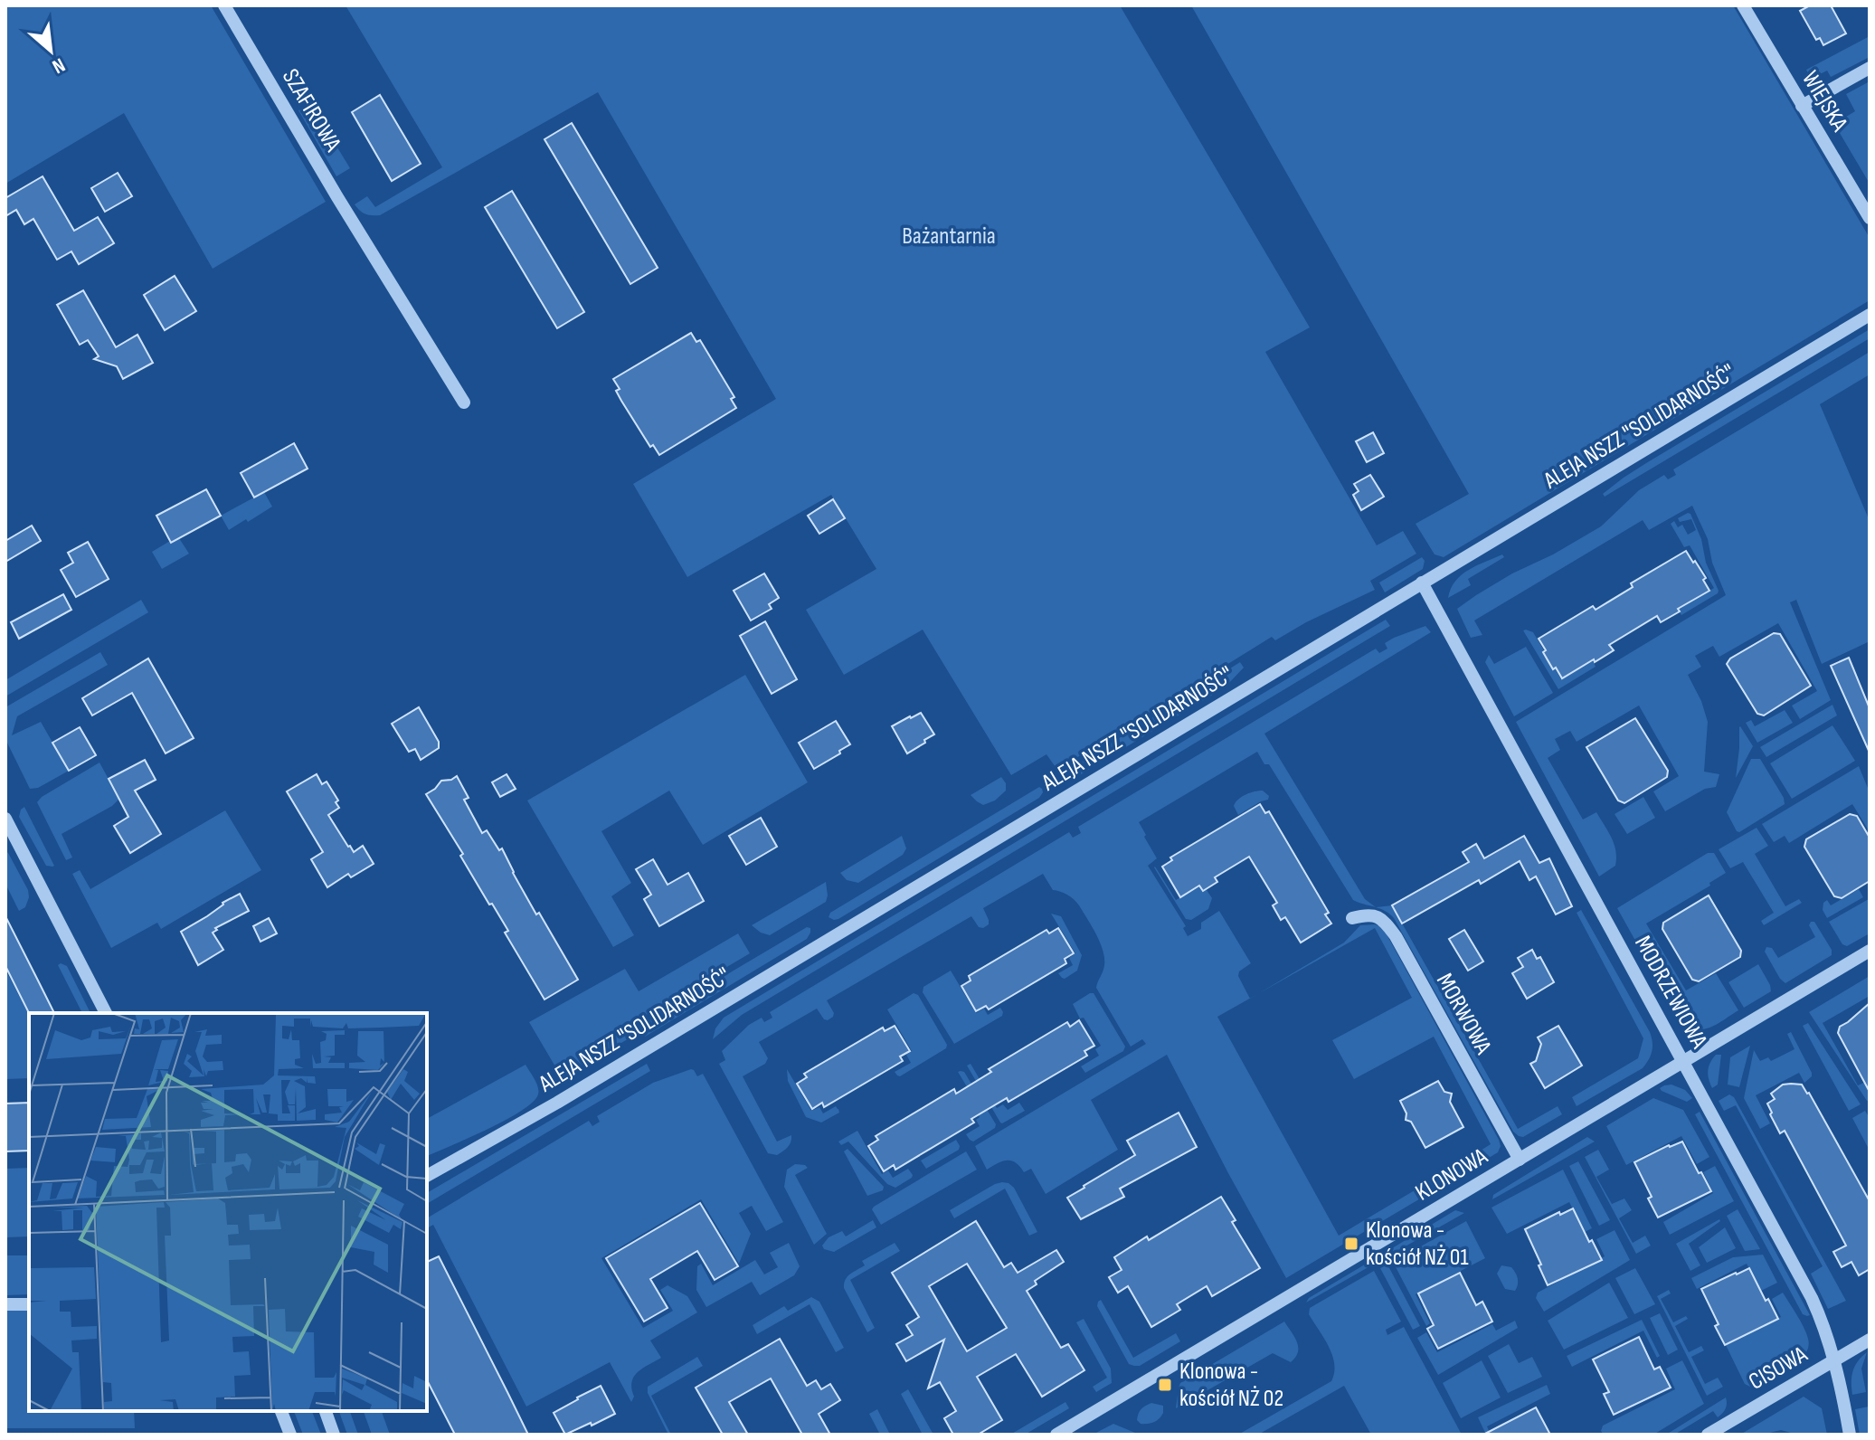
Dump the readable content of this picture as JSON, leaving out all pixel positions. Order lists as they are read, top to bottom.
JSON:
{
  "streets": {
    "street": [
      "WIEJSKA",
      "SZAFIROWA",
      "ALEJA NSZZ \"SOLIDARNOŚĆ\"",
      "MODRZEWIOWA",
      "MORWOWA",
      "KLONOWA",
      "CISOWA"
    ]
  },
  "crossings": [
    ["ALEJA NSZZ \"SOLIDARNOŚĆ\"", "MODRZEWIOWA"],
    ["MODRZEWIOWA", "KLONOWA"],
    ["MODRZEWIOWA", "CISOWA"],
    ["MORWOWA", "KLONOWA"]
  ],
  "parks": ["Bażantarnia"],
  "places": {
    "transit": ["Klonowa - kościół NŻ 01", "Klonowa - kościół NŻ 02"]
  },
  "north": "bottom right"
}
